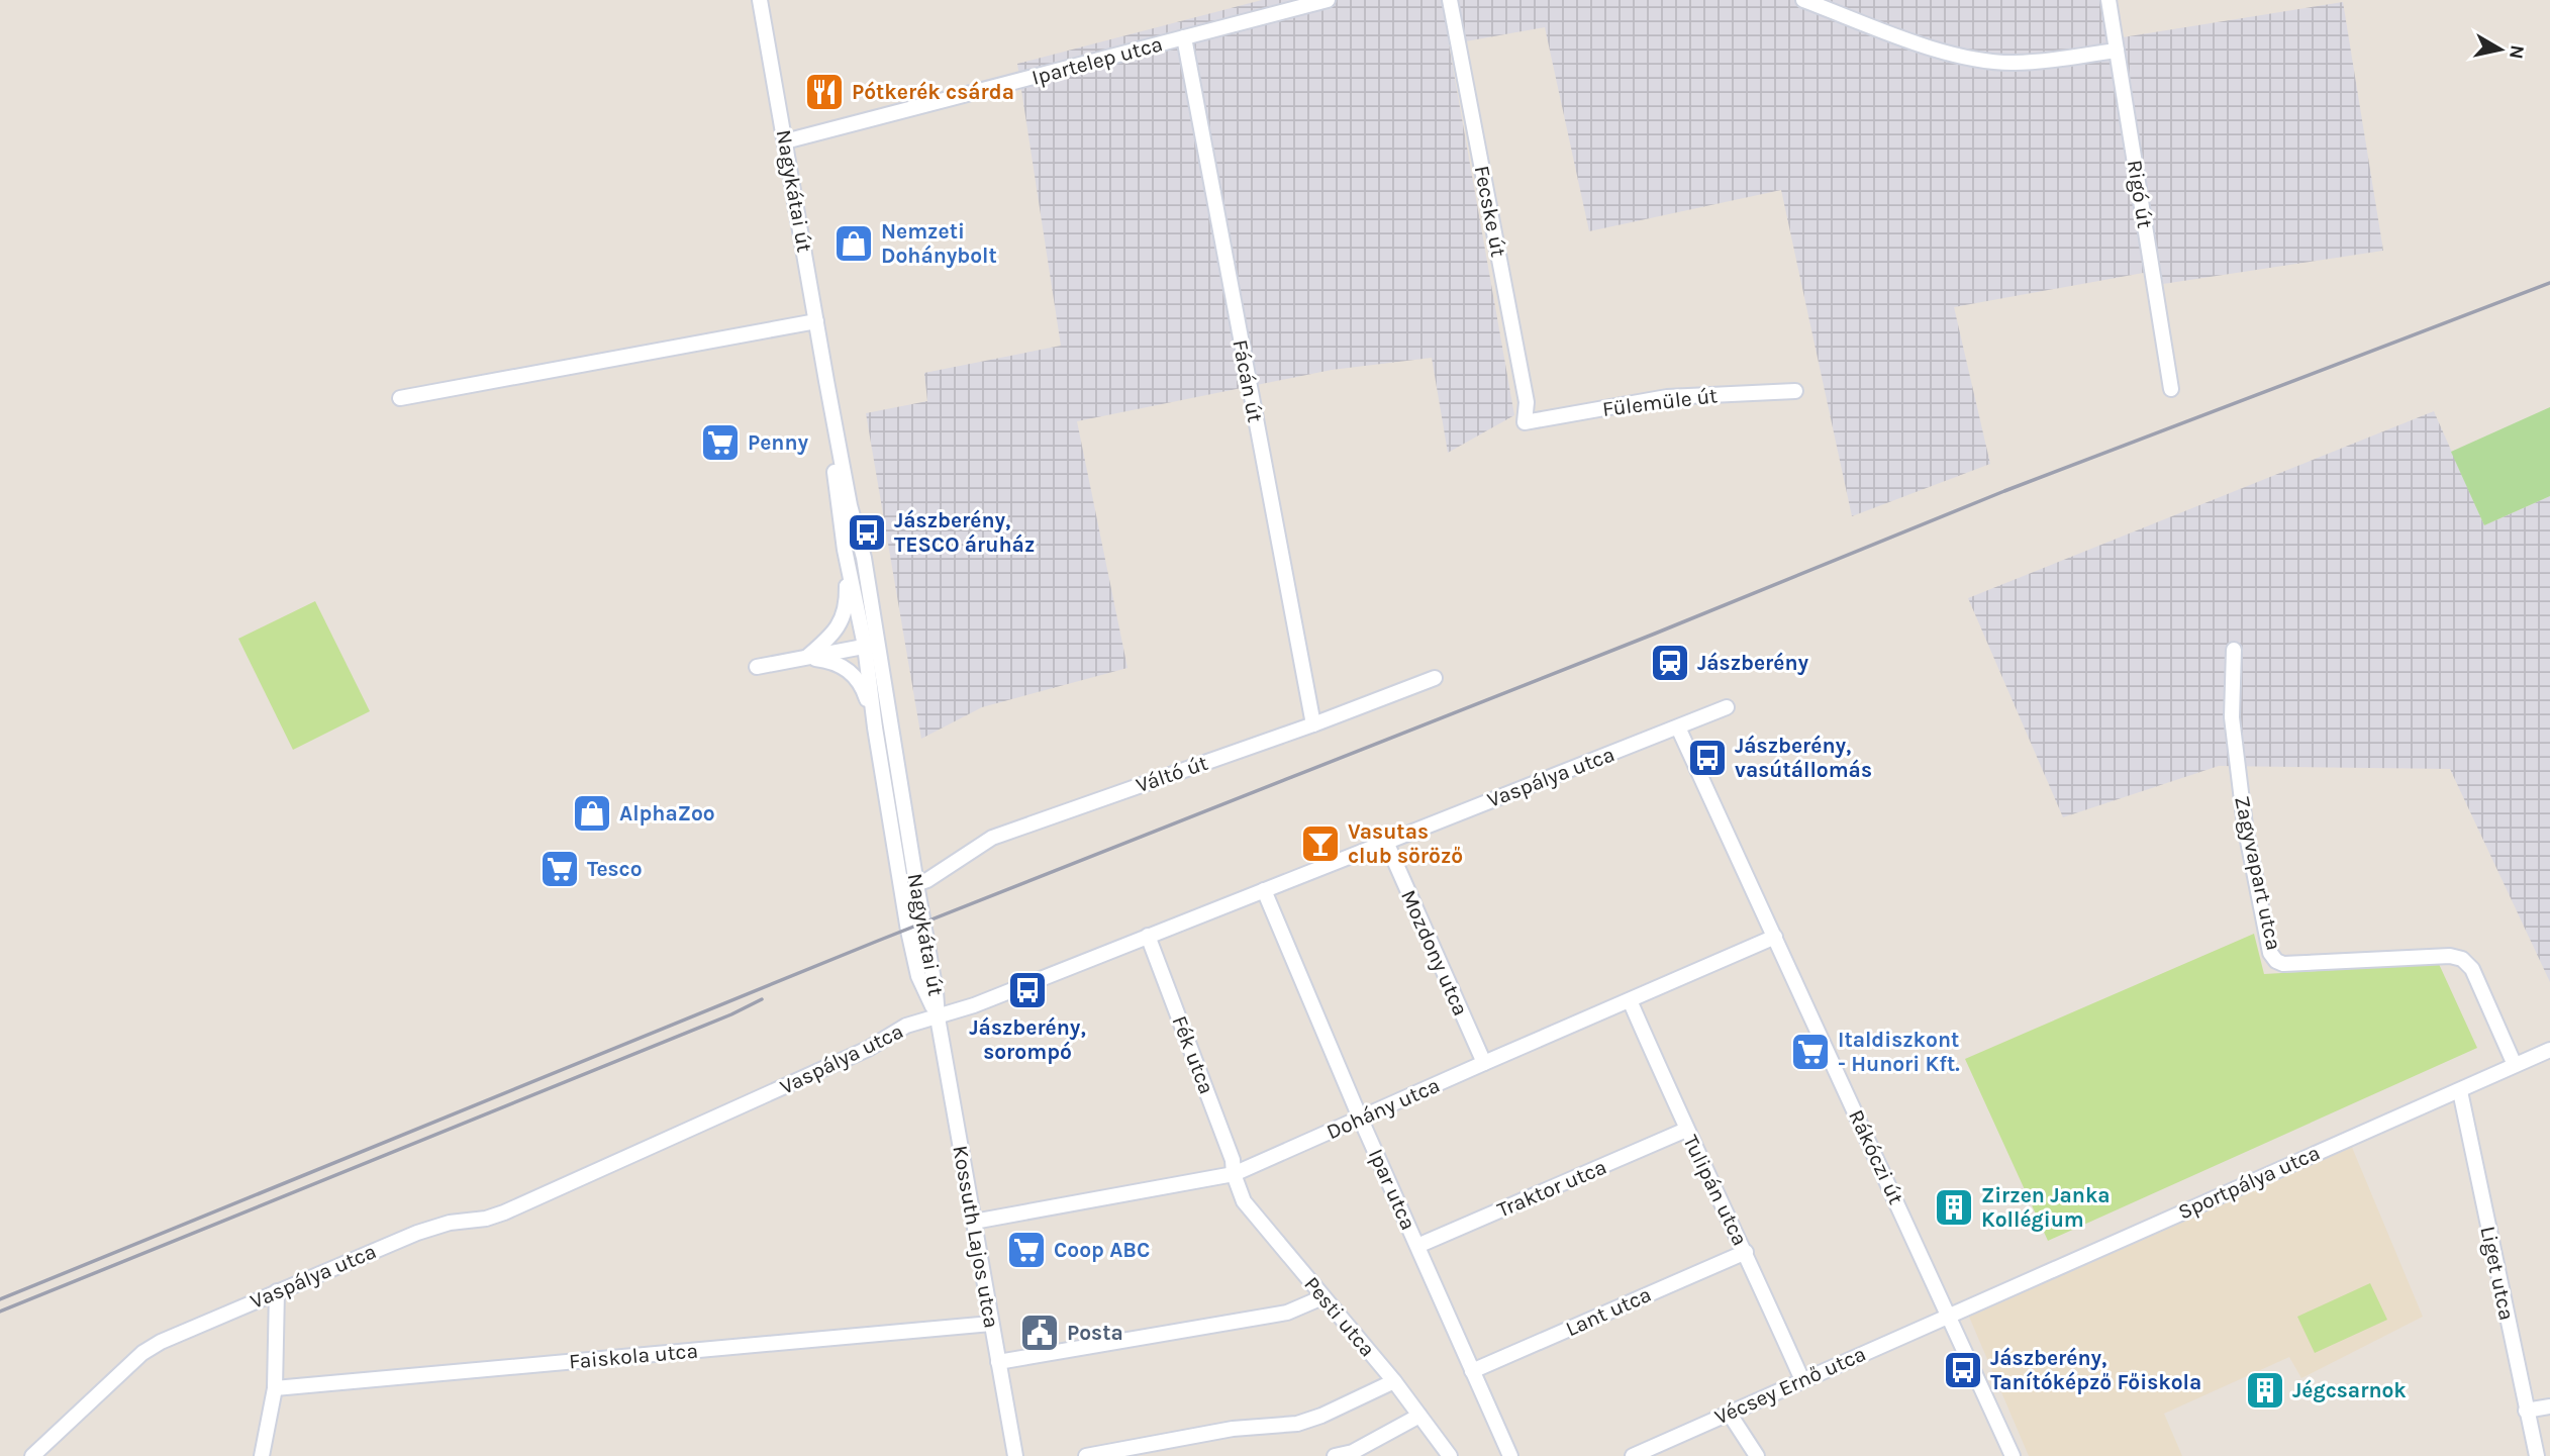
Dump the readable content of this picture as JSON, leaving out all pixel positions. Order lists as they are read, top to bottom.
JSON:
{
  "streets": {
    "street": [
      "Ipartelep utca",
      "Nagykátai út",
      "Rigó út",
      "Fecske út",
      "Fácán út",
      "Fülemüle út",
      "Váltó út",
      "Vaspálya utca",
      "Zagyvapart utca",
      "Mozdony utca",
      "Fék utca",
      "Dohány utca",
      "Rákóczi út",
      "Sportpálya utca",
      "Traktor utca",
      "Ipar utca",
      "Tulipán utca",
      "Kossuth Lajos utca",
      "Liget utca",
      "Lant utca",
      "Pesti utca",
      "Faiskola utca",
      "Vécsey Ernő utca"
    ]
  },
  "crossings": [
    ["Ipartelep utca", "Nagykátai út"],
    ["Ipartelep utca", "Fácán út"],
    ["Nagykátai út", "Váltó út"],
    ["Nagykátai út", "Vaspálya utca"],
    ["Nagykátai út", "Kossuth Lajos utca"],
    ["Fecske út", "Fülemüle út"],
    ["Fácán út", "Váltó út"],
    ["Vaspálya utca", "Mozdony utca"],
    ["Vaspálya utca", "Fék utca"],
    ["Vaspálya utca", "Rákóczi út"],
    ["Vaspálya utca", "Ipar utca"],
    ["Vaspálya utca", "Kossuth Lajos utca"],
    ["Zagyvapart utca", "Sportpálya utca"],
    ["Mozdony utca", "Dohány utca"],
    ["Fék utca", "Dohány utca"],
    ["Fék utca", "Pesti utca"],
    ["Dohány utca", "Rákóczi út"],
    ["Dohány utca", "Ipar utca"],
    ["Dohány utca", "Tulipán utca"],
    ["Dohány utca", "Kossuth Lajos utca"],
    ["Dohány utca", "Pesti utca"],
    ["Rákóczi út", "Sportpálya utca"],
    ["Rákóczi út", "Vécsey Ernő utca"],
    ["Sportpálya utca", "Liget utca"],
    ["Sportpálya utca", "Vécsey Ernő utca"],
    ["Traktor utca", "Ipar utca"],
    ["Traktor utca", "Tulipán utca"],
    ["Ipar utca", "Lant utca"],
    ["Tulipán utca", "Lant utca"],
    ["Tulipán utca", "Vécsey Ernő utca"],
    ["Kossuth Lajos utca", "Faiskola utca"]
  ],
  "places": {
    "restaurant": ["Pótkerék csárda"],
    "shop": ["Nemzeti Dohánybolt", "AlphaZoo"],
    "supermarket": [
      "Penny",
      "Tesco",
      "Italdiszkont - Hunori Kft.",
      "Coop ABC"
    ],
    "bus stop": [
      "Jászberény, TESCO áruház",
      "Jászberény, vasútállomás",
      "Jászberény, sorompó",
      "Jászberény, Tanítóképző Főiskola"
    ],
    "station": ["Jászberény"],
    "bar": ["Vasutas club söröző"],
    "building": ["Zirzen Janka Kollégium", "Jégcsarnok"],
    "public building": ["Posta"]
  },
  "north": "right"
}
